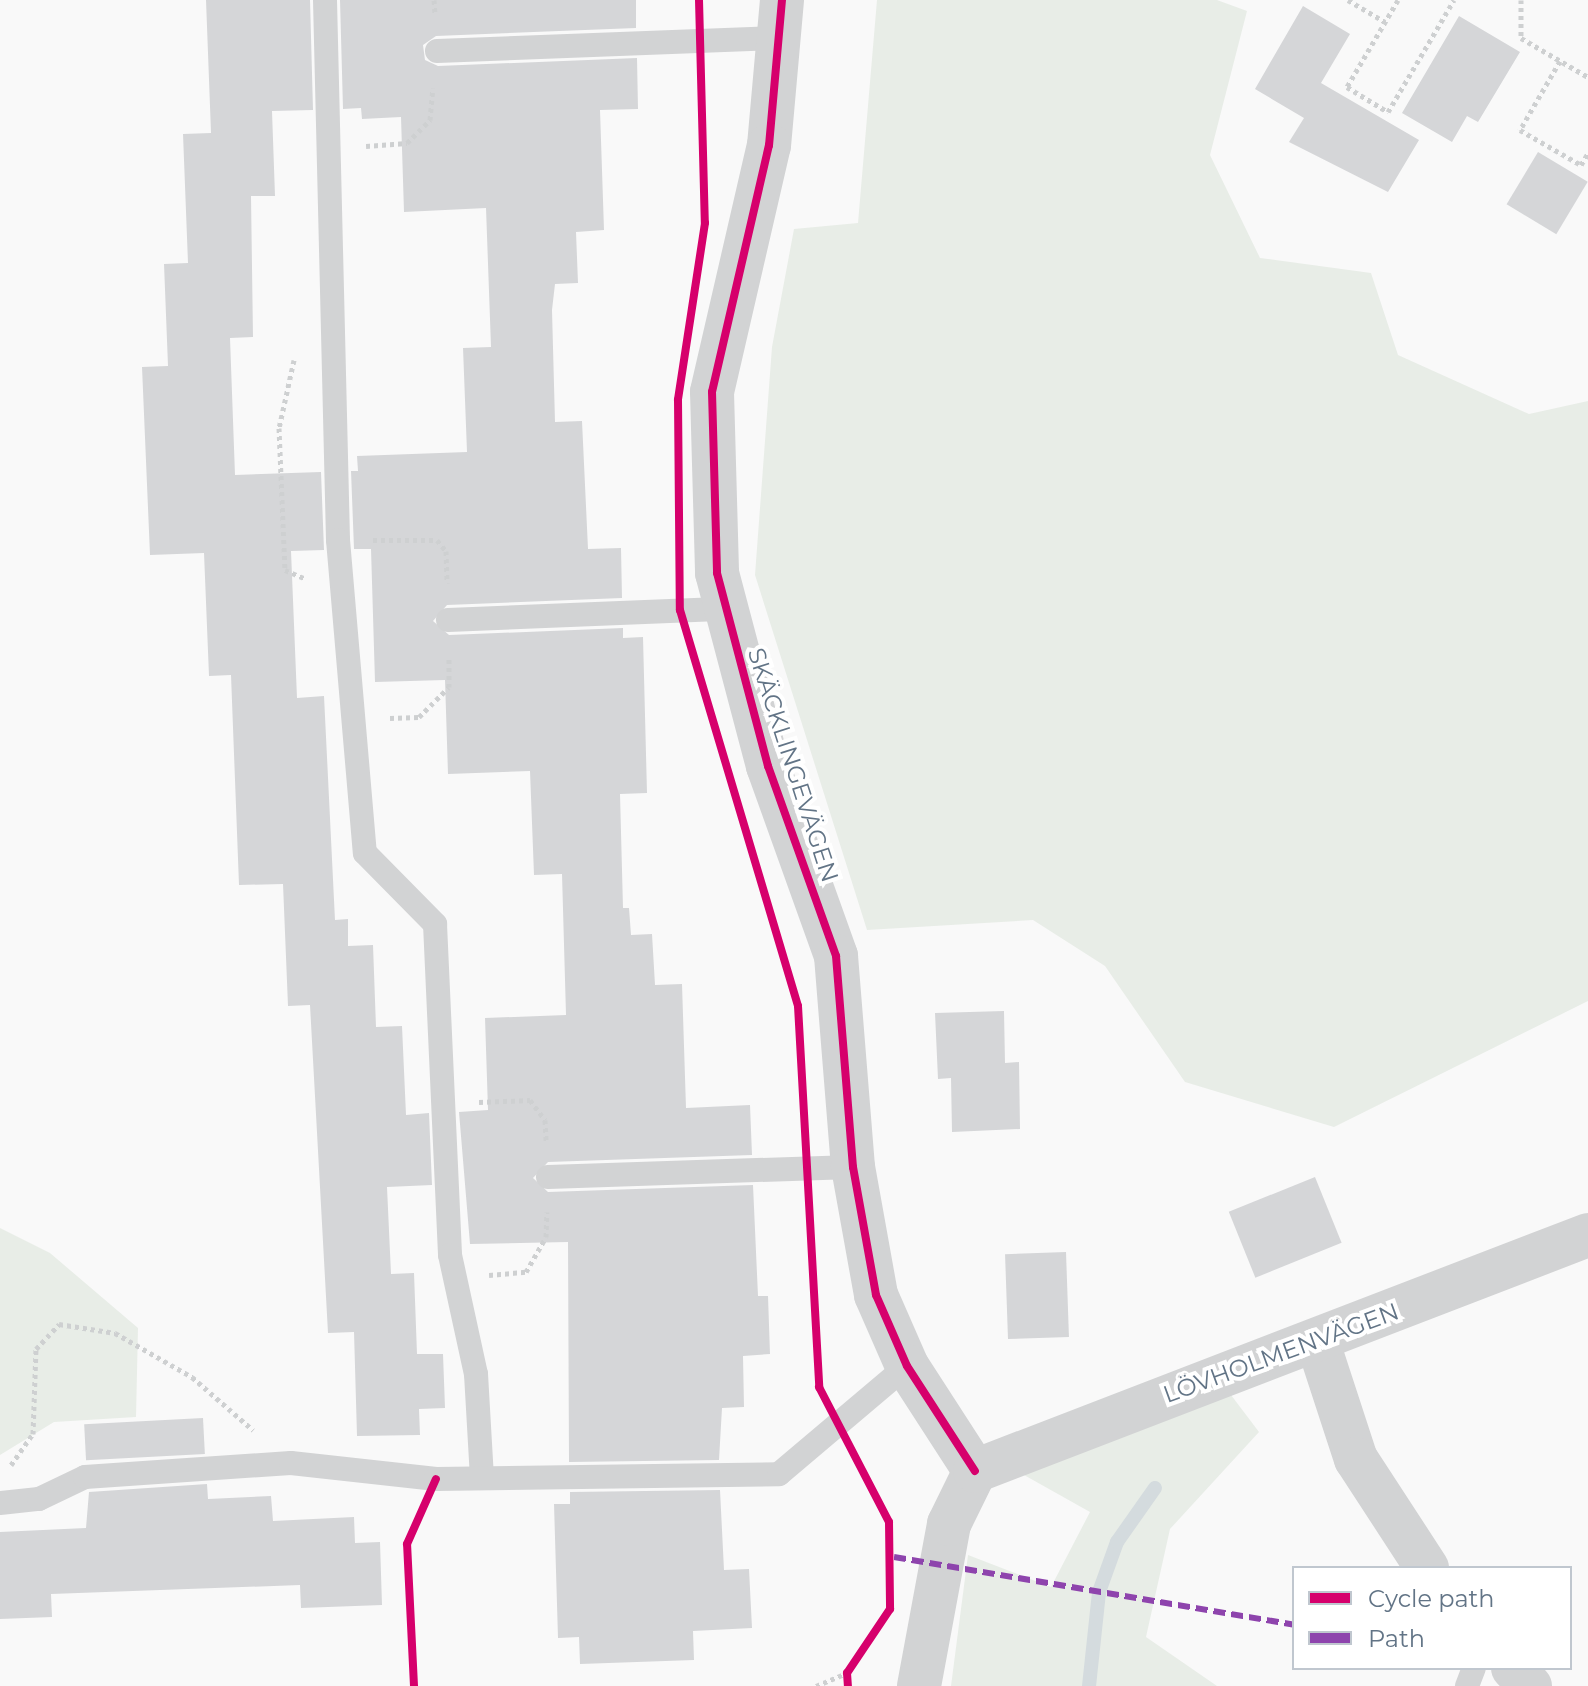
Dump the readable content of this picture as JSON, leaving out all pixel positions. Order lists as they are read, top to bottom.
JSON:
{
  "streets": {
    "street": ["SKÄCKLINGEVÄGEN", "LÖVHOLMENVÄGEN"]
  },
  "crossings": [
    ["SKÄCKLINGEVÄGEN", "LÖVHOLMENVÄGEN"]
  ],
  "legend": ["Cycle path", "Path"]
}
